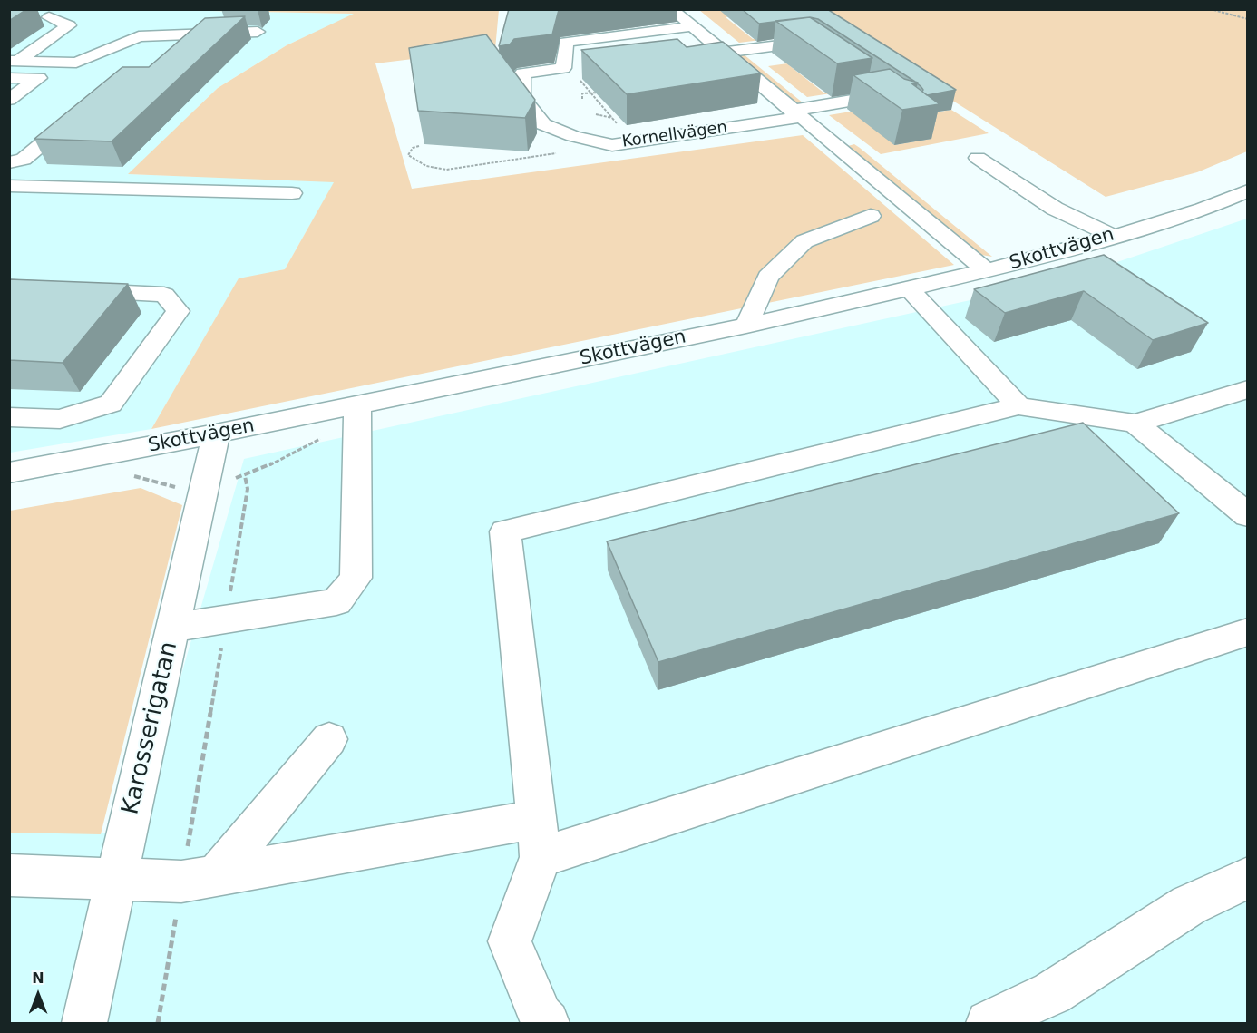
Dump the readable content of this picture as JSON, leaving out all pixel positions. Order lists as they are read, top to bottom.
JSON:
{
  "streets": {
    "street": ["Kornellvägen", "Skottvägen", "Karosserigatan"]
  },
  "crossings": [
    ["Skottvägen", "Karosserigatan"]
  ],
  "north": "top"
}
